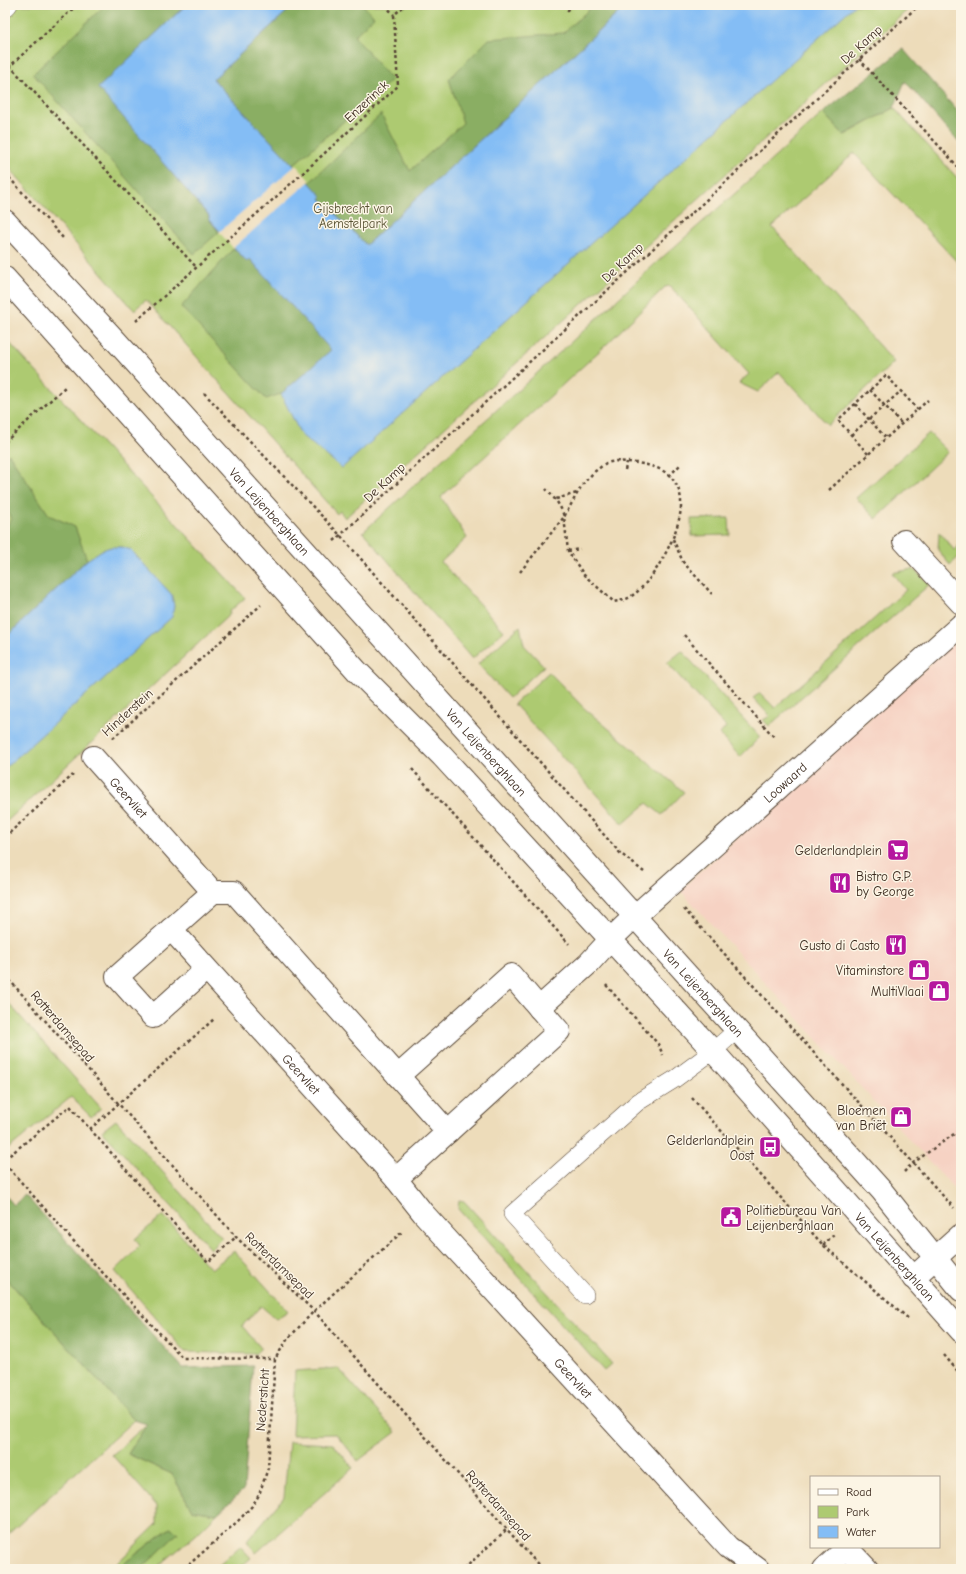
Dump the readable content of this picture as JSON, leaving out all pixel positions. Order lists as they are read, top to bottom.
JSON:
{
  "streets": {
    "street": ["Van Leijenberghlaan", "Loowaard", "Geervliet"],
    "path": [
      "De Kamp",
      "Enzerinck",
      "Hinderstein",
      "Rotterdamsepad",
      "Nedersticht"
    ]
  },
  "crossings": [
    ["Van Leijenberghlaan", "Loowaard"],
    ["Hinderstein", "Geervliet"],
    ["Geervliet", "Nedersticht"],
    ["Rotterdamsepad", "Nedersticht"]
  ],
  "parks": ["Gijsbrecht van Aemstelpark"],
  "places": {
    "supermarket": ["Gelderlandplein"],
    "restaurant": ["Bistro G.P. by George", "Gusto di Casto"],
    "shop": ["Vitaminstore", "MultiVlaai", "Bloemen van Briët"],
    "bus stop": ["Gelderlandplein Oost"],
    "public building": ["Politiebureau Van Leijenberghlaan"]
  },
  "legend": ["Road", "Park", "Water"]
}
